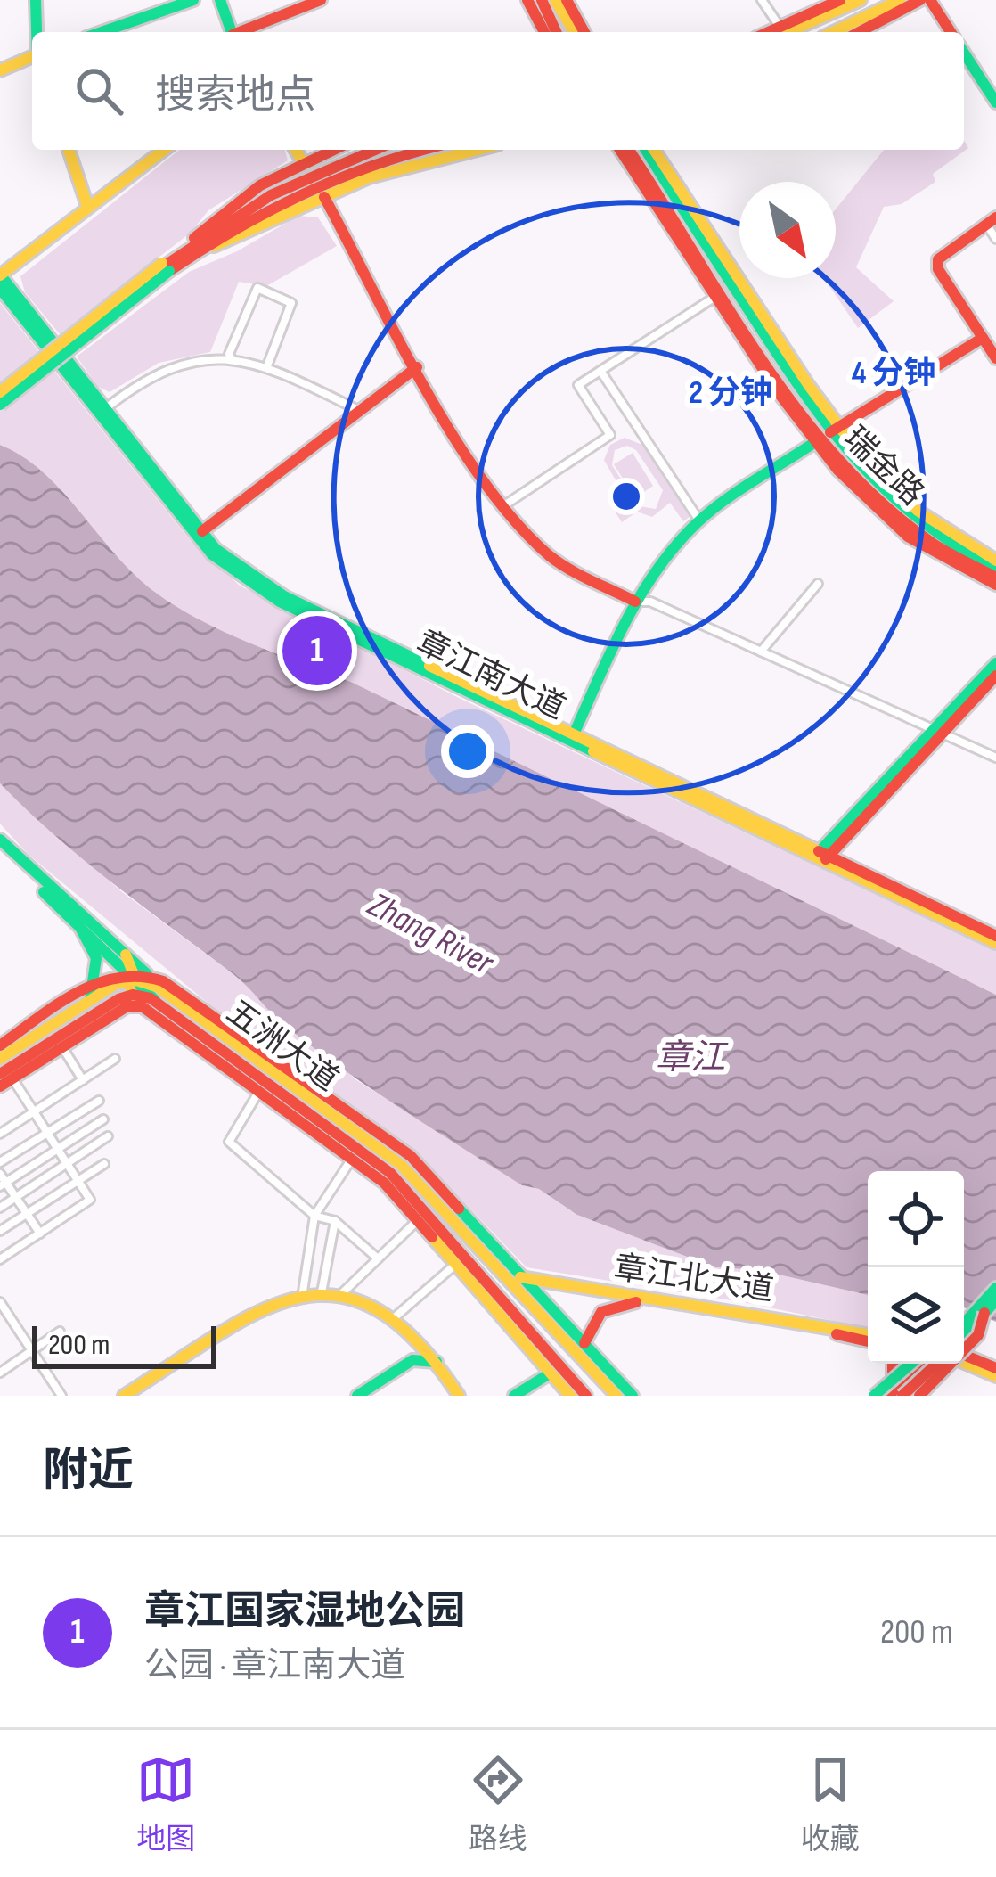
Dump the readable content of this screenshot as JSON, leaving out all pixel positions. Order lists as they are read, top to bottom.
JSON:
{
  "streets": {
    "main road": [
      "瑞金路",
      "章江南大道",
      "五洲大道",
      "章江北大道"
    ]
  },
  "crossings": [
    ["五洲大道", "章江北大道"]
  ],
  "water": ["Zhang River", "章江"],
  "scale_bar": "200 m",
  "north": "bottom right",
  "page": {
    "search": "搜索地点",
    "pins": "1",
    "scale": "200 m",
    "heading": "附近",
    "list": [
      {
        "mark": "1",
        "name": "章江国家湿地公园",
        "note": "公园 · 章江南大道",
        "value": "200 m"
      }
    ],
    "nav": ["地图", "路线", "收藏"]
  },
  "rings": ["4 分钟", "2 分钟"]
}
